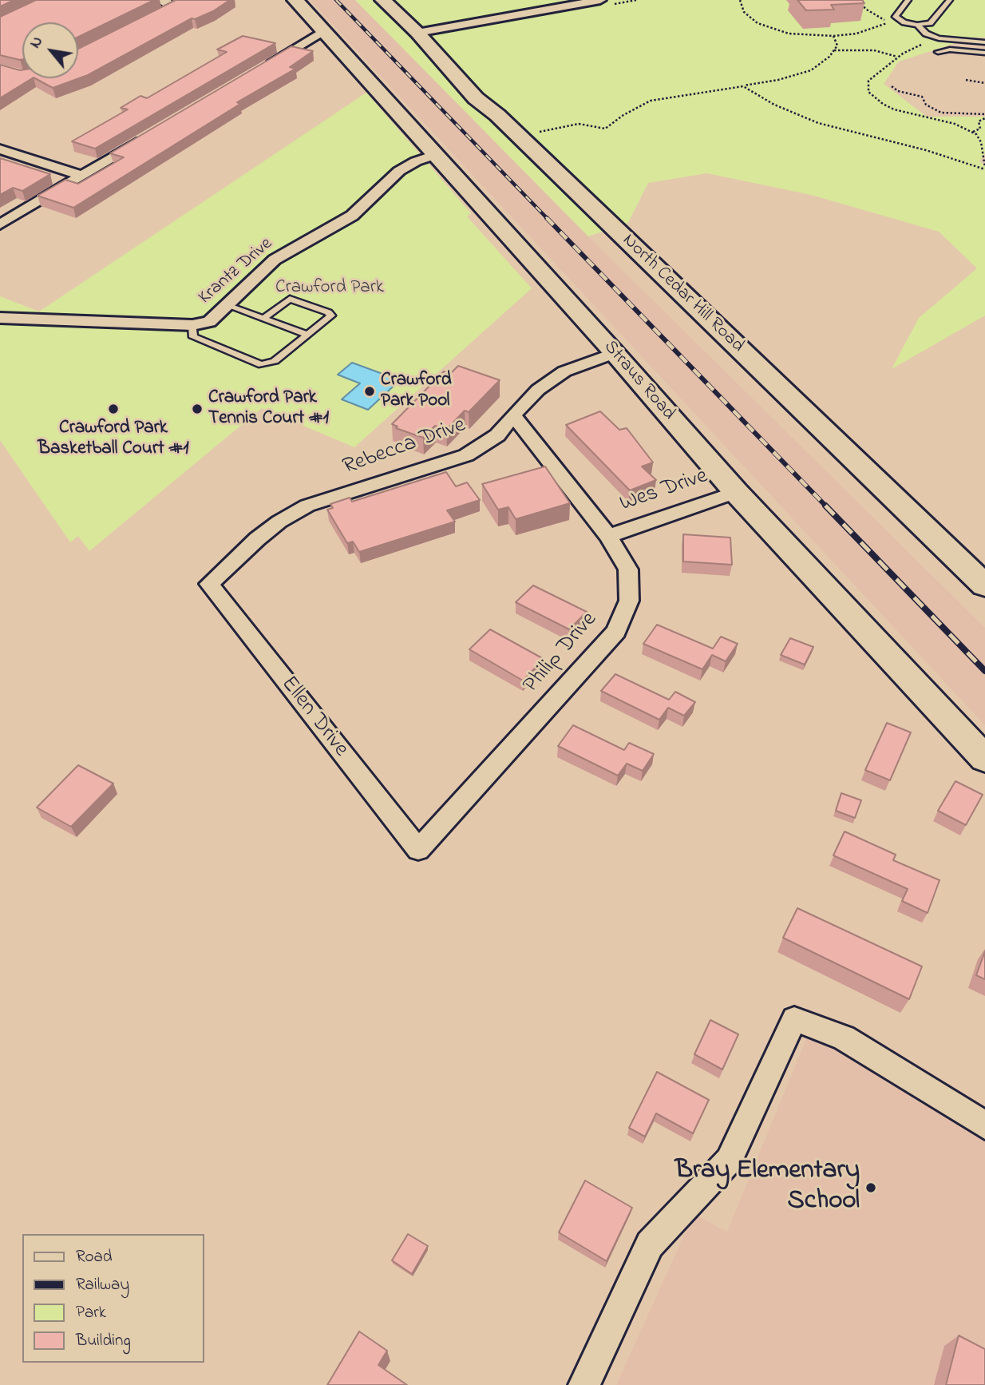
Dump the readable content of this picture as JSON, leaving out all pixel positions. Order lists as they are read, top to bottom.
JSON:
{
  "streets": {
    "street": [
      "Krantz Drive",
      "North Cedar Hill Road",
      "Straus Road",
      "Rebecca Drive",
      "Wes Drive",
      "Philip Drive",
      "Ellen Drive"
    ]
  },
  "crossings": [
    ["Krantz Drive", "Straus Road"],
    ["Straus Road", "Rebecca Drive"],
    ["Straus Road", "Wes Drive"],
    ["Rebecca Drive", "Philip Drive"],
    ["Rebecca Drive", "Ellen Drive"],
    ["Wes Drive", "Philip Drive"],
    ["Philip Drive", "Ellen Drive"]
  ],
  "parks": ["Crawford Park"],
  "places": [
    "Crawford Park Pool",
    "Crawford Park Basketball Court #1",
    "Crawford Park Tennis Court #1",
    "Bray Elementary School"
  ],
  "legend": [
    "Road",
    "Railway",
    "Park",
    "Building"
  ],
  "north": "top left"
}
